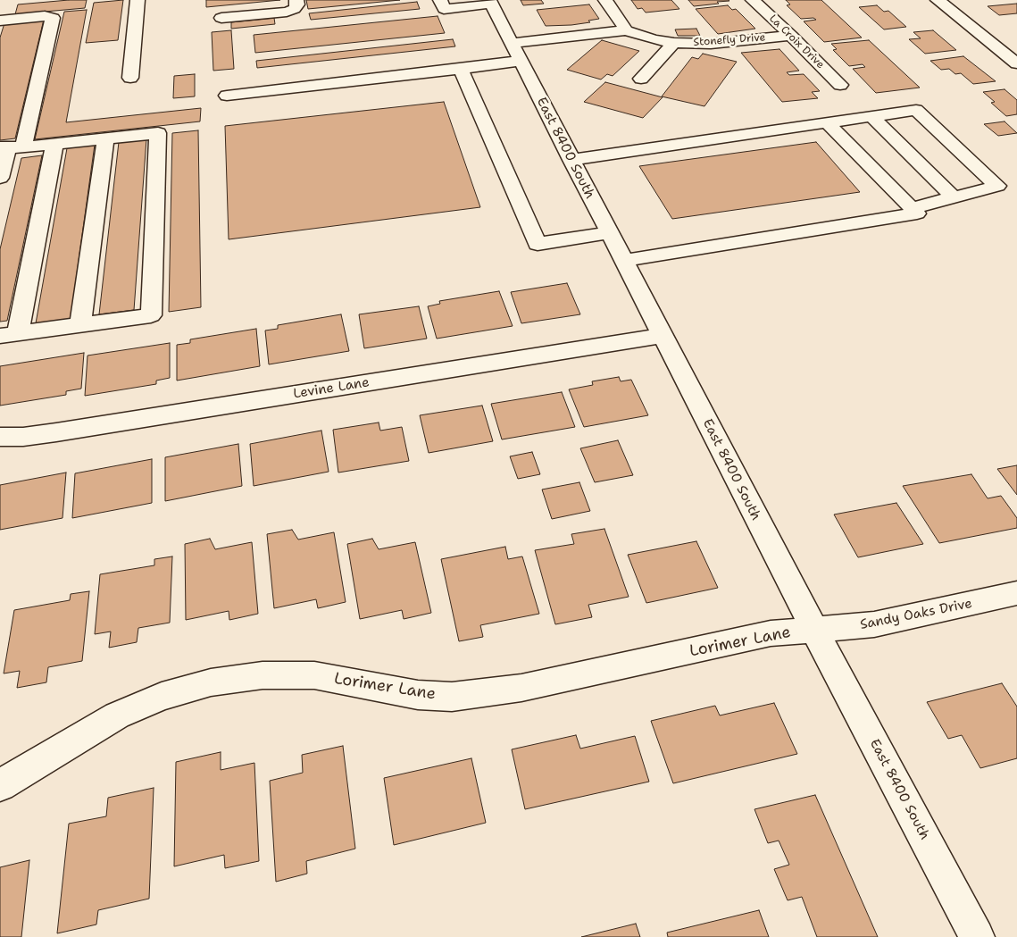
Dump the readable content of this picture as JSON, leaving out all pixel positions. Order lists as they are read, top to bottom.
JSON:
{
  "streets": {
    "street": [
      "Stonefly Drive",
      "La Croix Drive",
      "East 8400 South",
      "Levine Lane",
      "Sandy Oaks Drive",
      "Lorimer Lane"
    ]
  },
  "crossings": [
    ["Stonefly Drive", "La Croix Drive"],
    ["East 8400 South", "Levine Lane"],
    ["East 8400 South", "Sandy Oaks Drive"],
    ["East 8400 South", "Lorimer Lane"],
    ["Sandy Oaks Drive", "Lorimer Lane"]
  ]
}
